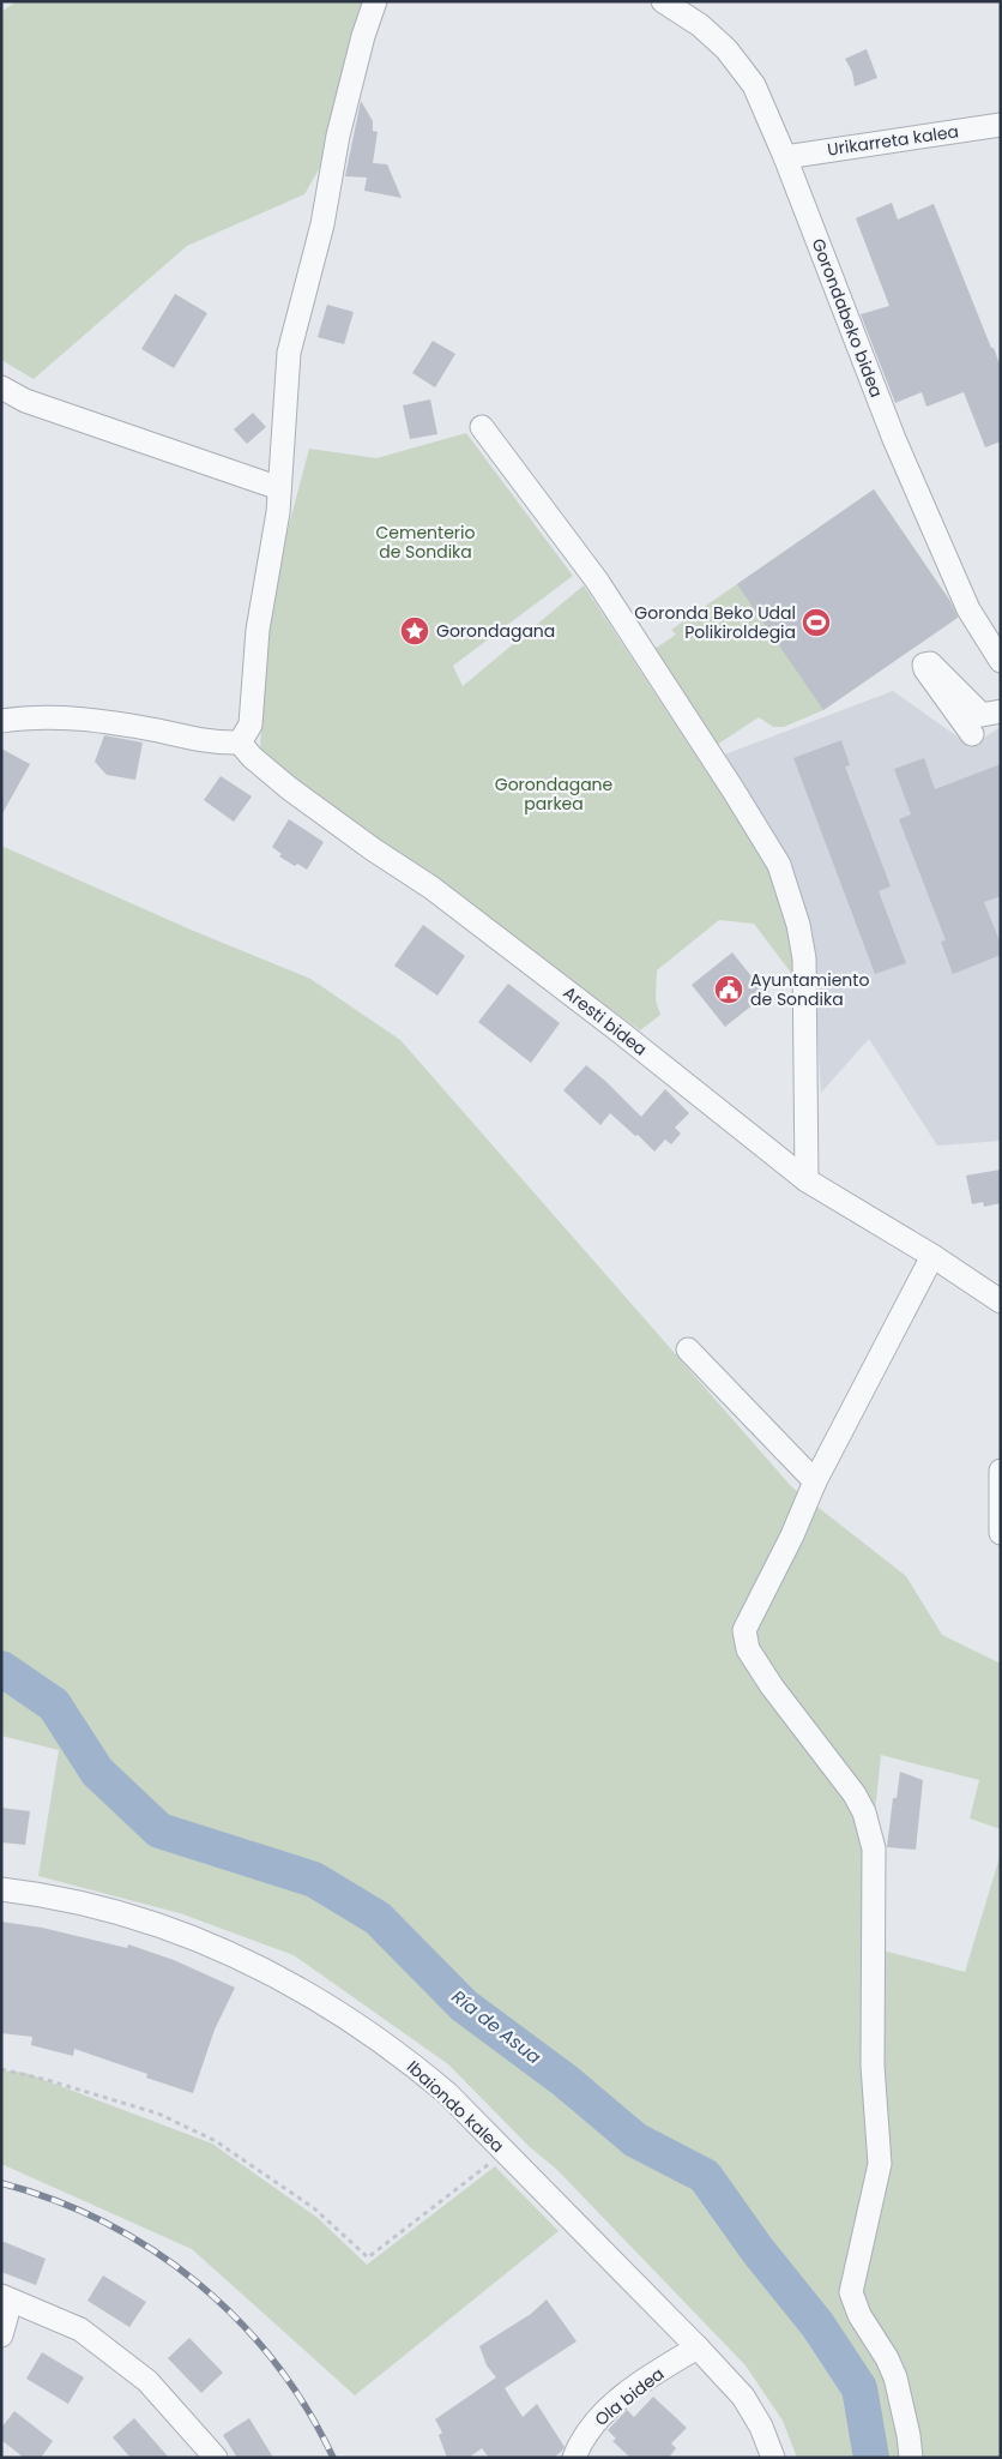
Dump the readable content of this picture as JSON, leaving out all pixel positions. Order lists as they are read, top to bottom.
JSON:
{
  "streets": {
    "street": [
      "Urikarreta kalea",
      "Gorondabeko bidea",
      "Aresti bidea",
      "Ibaiondo kalea",
      "Ola bidea"
    ]
  },
  "crossings": [
    ["Urikarreta kalea", "Gorondabeko bidea"],
    ["Ibaiondo kalea", "Ola bidea"]
  ],
  "water": ["Ría de Asua"],
  "parks": ["Cementerio de Sondika", "Gorondagane parkea"],
  "places": {
    "sports": ["Goronda Beko Udal Polikiroldegia"],
    "place": ["Gorondagana"],
    "public building": ["Ayuntamiento de Sondika"]
  }
}
